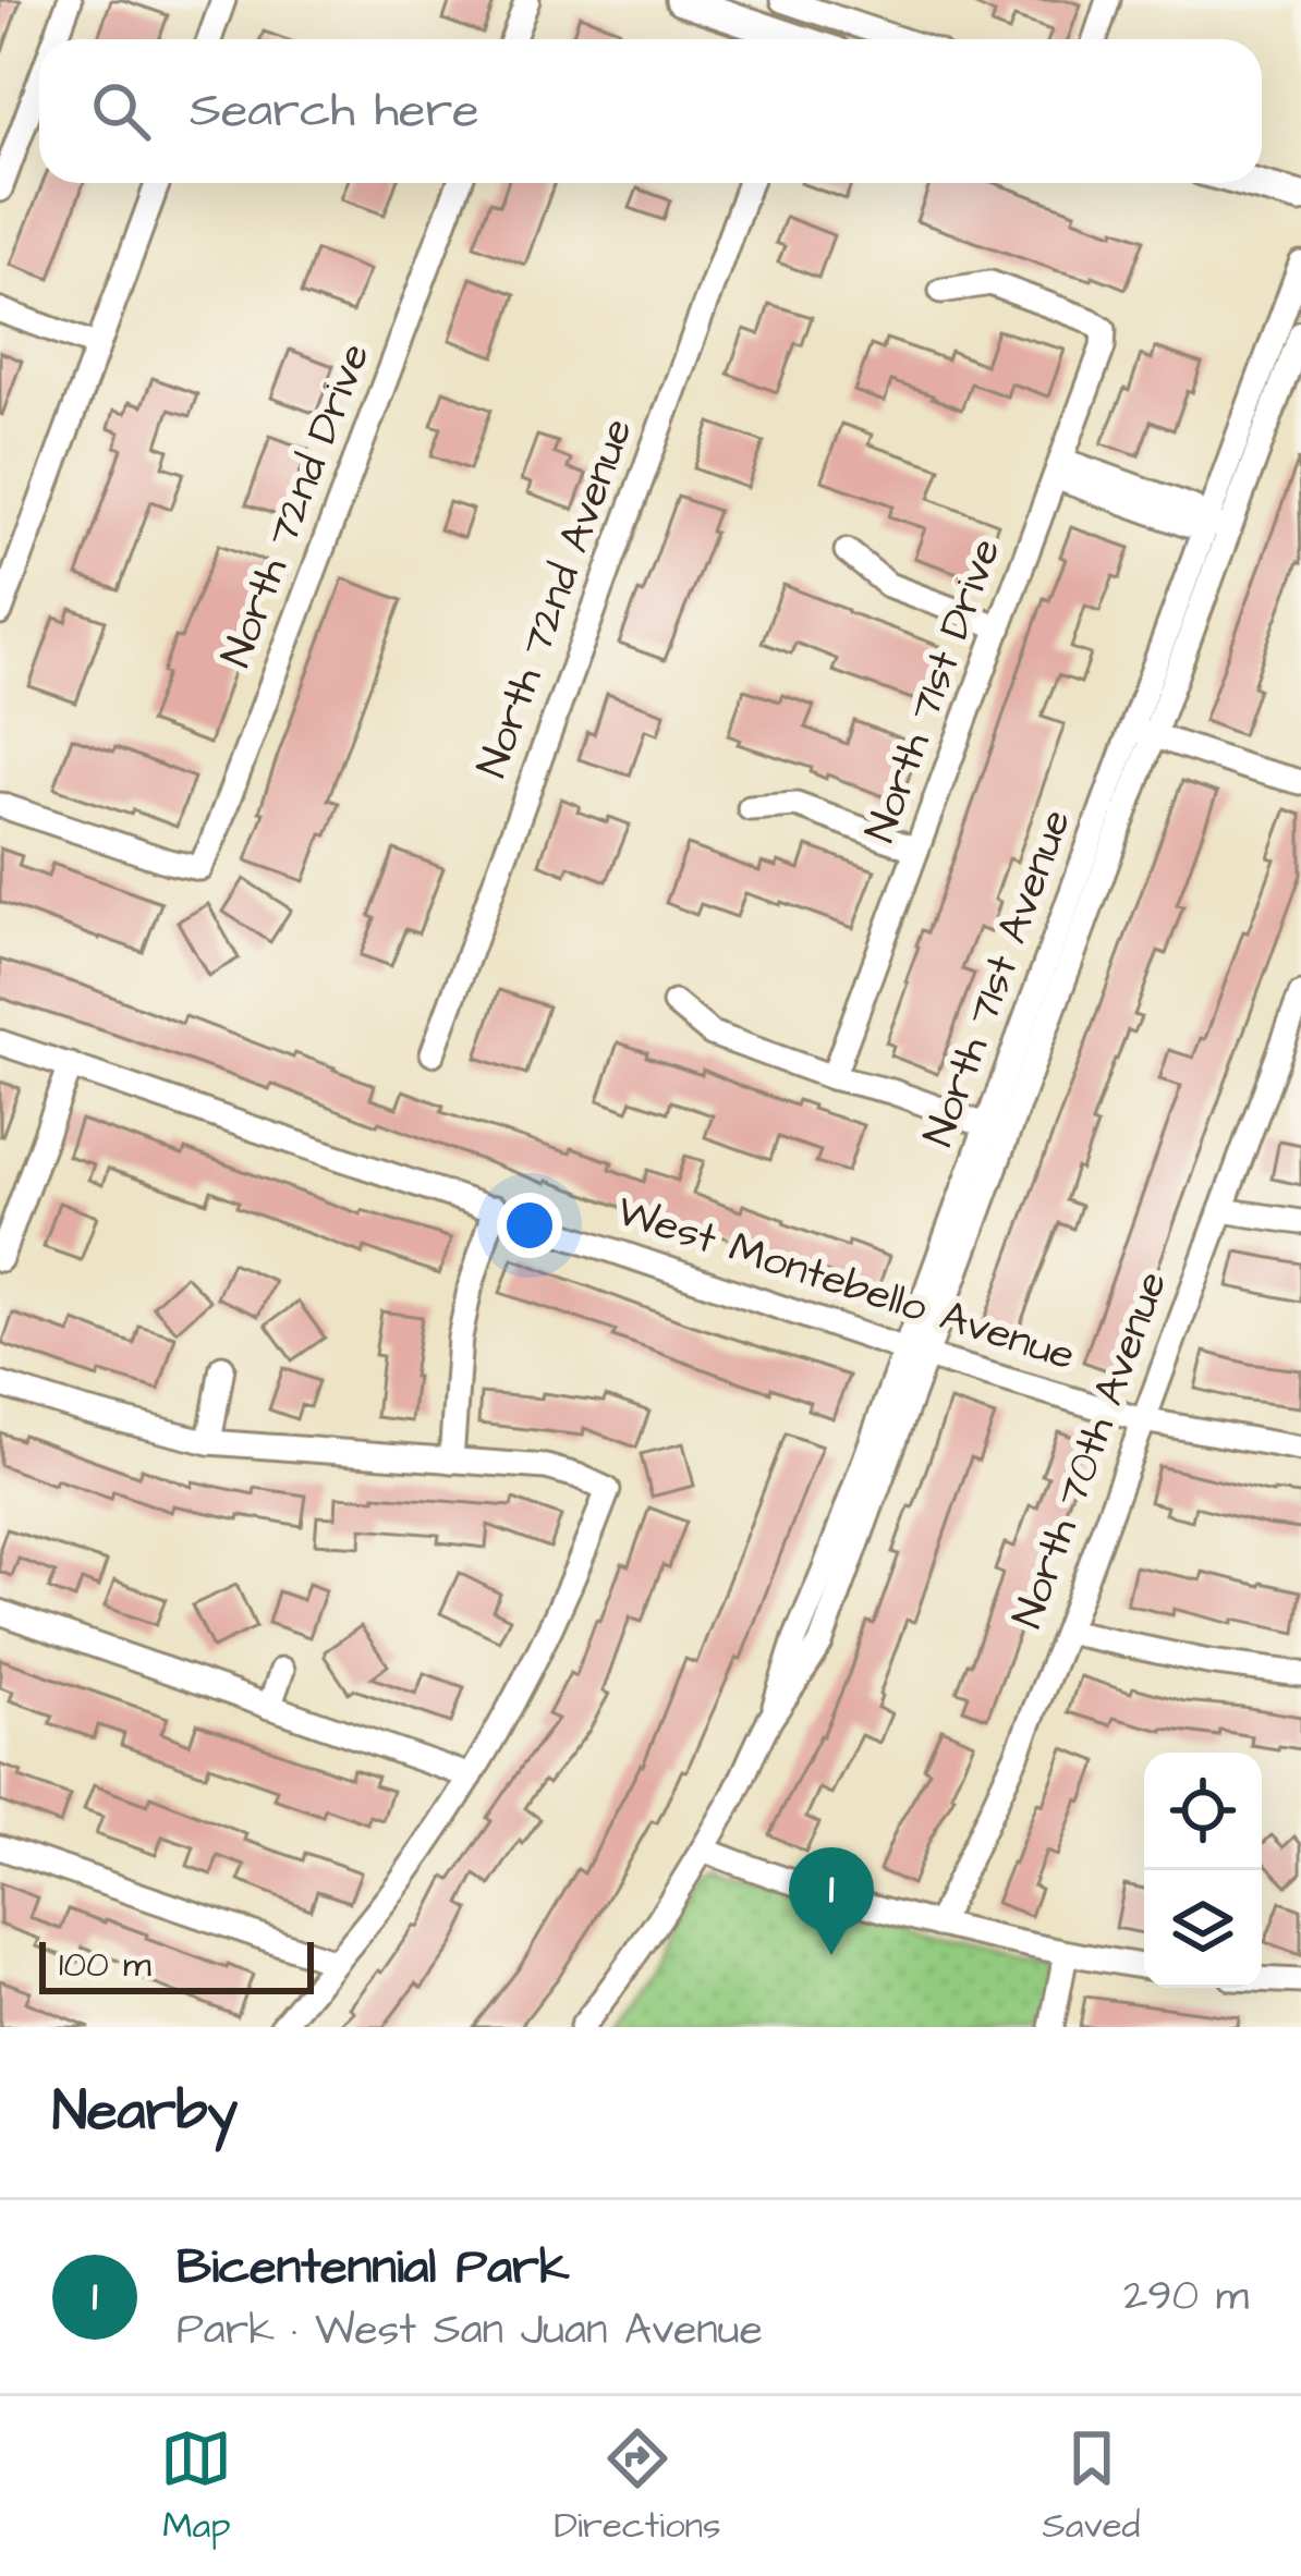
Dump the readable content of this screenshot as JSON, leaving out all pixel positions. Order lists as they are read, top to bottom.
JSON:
{
  "streets": {
    "street": [
      "North 72nd Drive",
      "North 72nd Avenue",
      "North 71st Drive",
      "North 71st Avenue",
      "West Montebello Avenue",
      "North 70th Avenue"
    ]
  },
  "crossings": [
    ["North 71st Avenue", "West Montebello Avenue"],
    ["West Montebello Avenue", "North 70th Avenue"]
  ],
  "scale_bar": "100 m",
  "page": {
    "search": "Search here",
    "pins": "1",
    "scale": "100 m",
    "heading": "Nearby",
    "list": [
      {
        "mark": "1",
        "name": "Bicentennial Park",
        "note": "Park · West San Juan Avenue",
        "value": "290 m"
      }
    ],
    "nav": ["Map", "Directions", "Saved"]
  }
}
